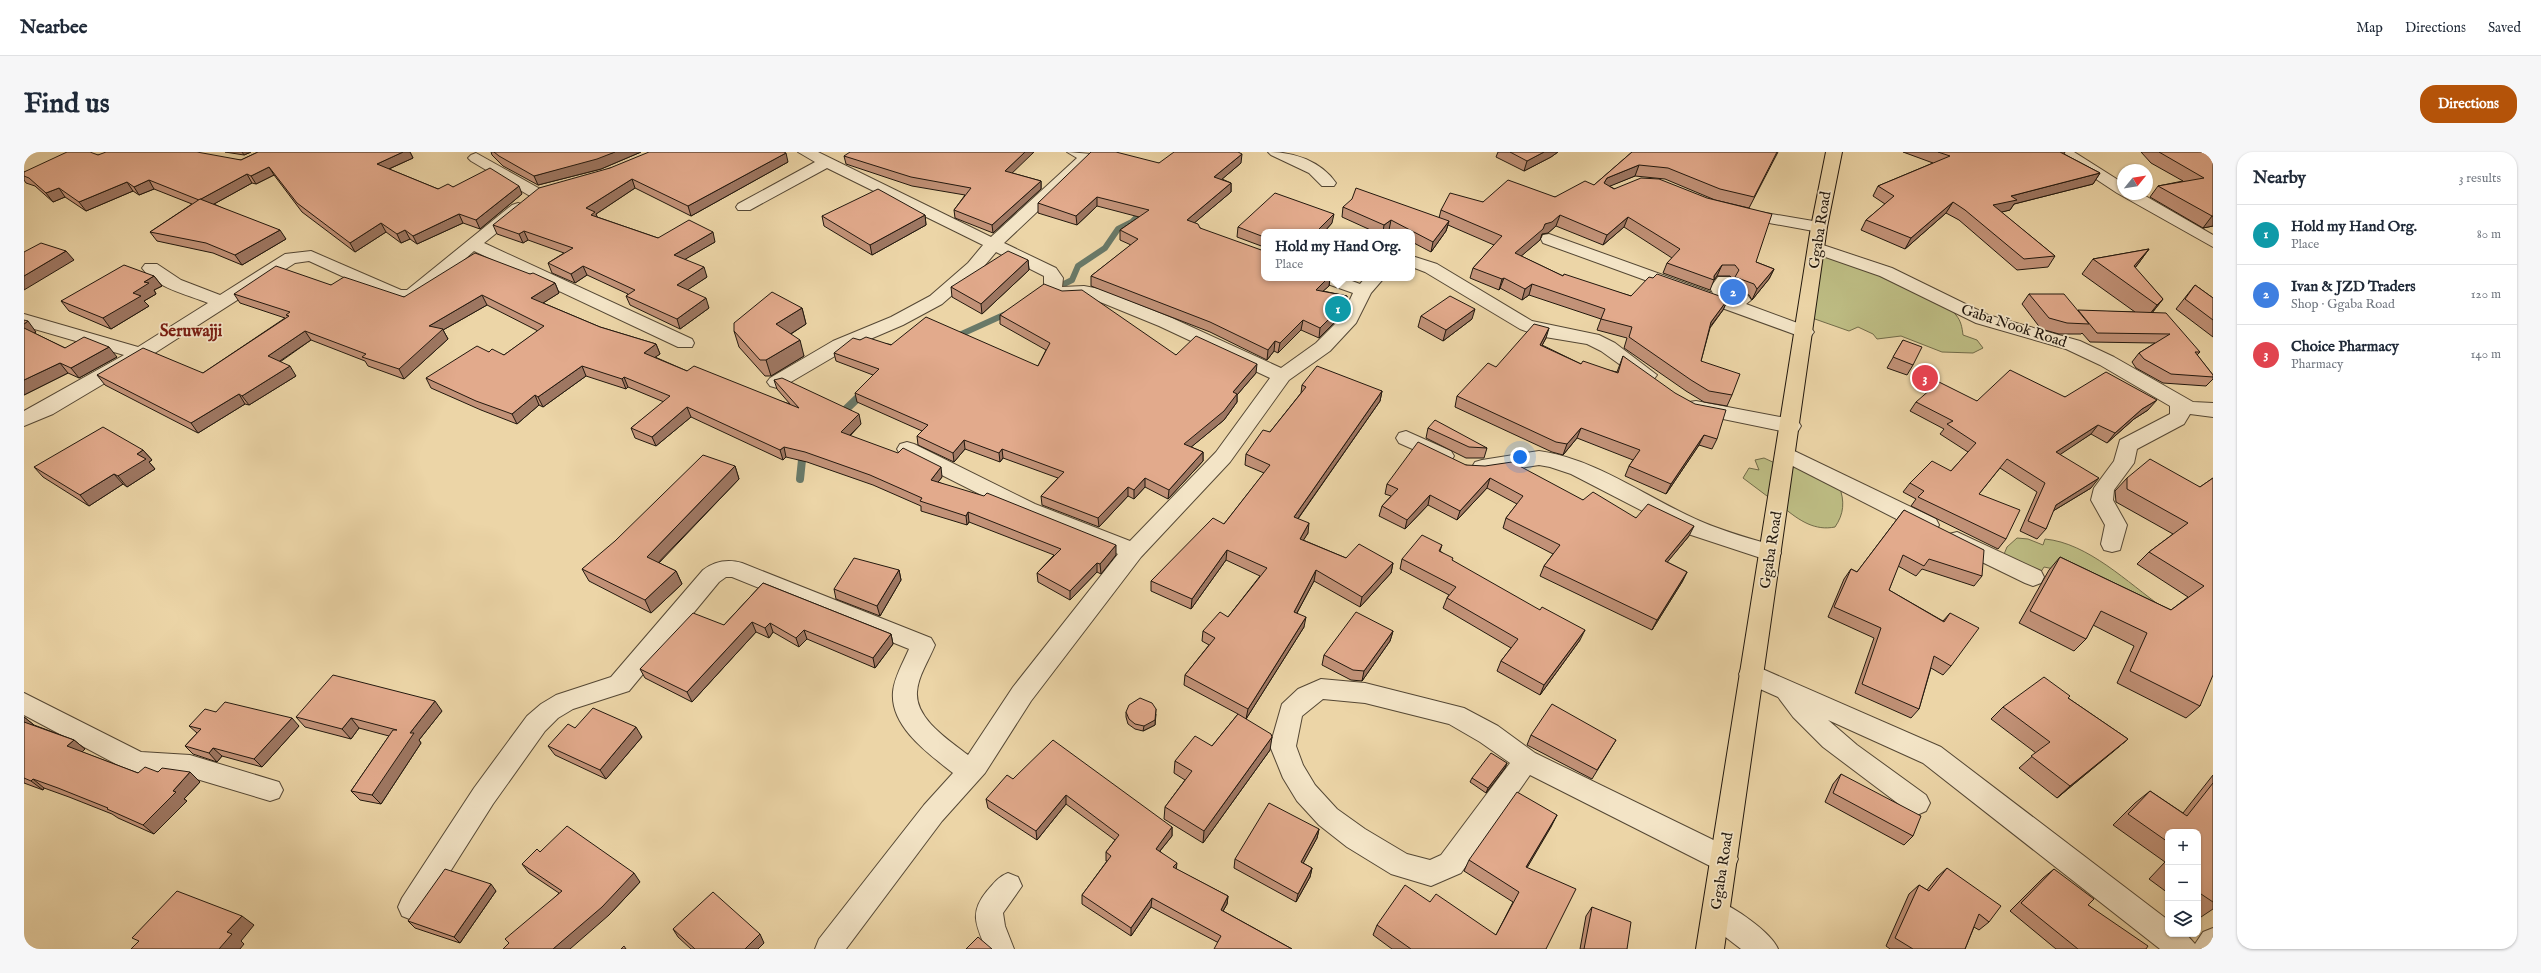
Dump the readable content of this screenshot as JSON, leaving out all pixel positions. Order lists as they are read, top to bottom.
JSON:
{
  "streets": {
    "main road": ["Ggaba Road"],
    "street": ["Gaba Nook Road"]
  },
  "crossings": [
    ["Ggaba Road", "Gaba Nook Road"]
  ],
  "districts": ["Seruwajji"],
  "north": "top right",
  "page": {
    "header": "Nearbee",
    "nav": ["Map", "Directions", "Saved"],
    "buttons": "Directions",
    "title": "Find us",
    "heading": ["Nearby", "3 results"],
    "list": [
      {
        "mark": "1",
        "name": "Hold my Hand Org.",
        "note": "Place",
        "value": "80 m"
      },
      {
        "mark": "2",
        "name": "Ivan & JZD Traders",
        "note": "Shop · Ggaba Road",
        "value": "120 m"
      },
      {
        "mark": "3",
        "name": "Choice Pharmacy",
        "note": "Pharmacy",
        "value": "140 m"
      }
    ],
    "popup": ["Hold my Hand Org.", "Place"],
    "pins": ["2", "1", "3"],
    "map_buttons": ["+", "−"]
  }
}
